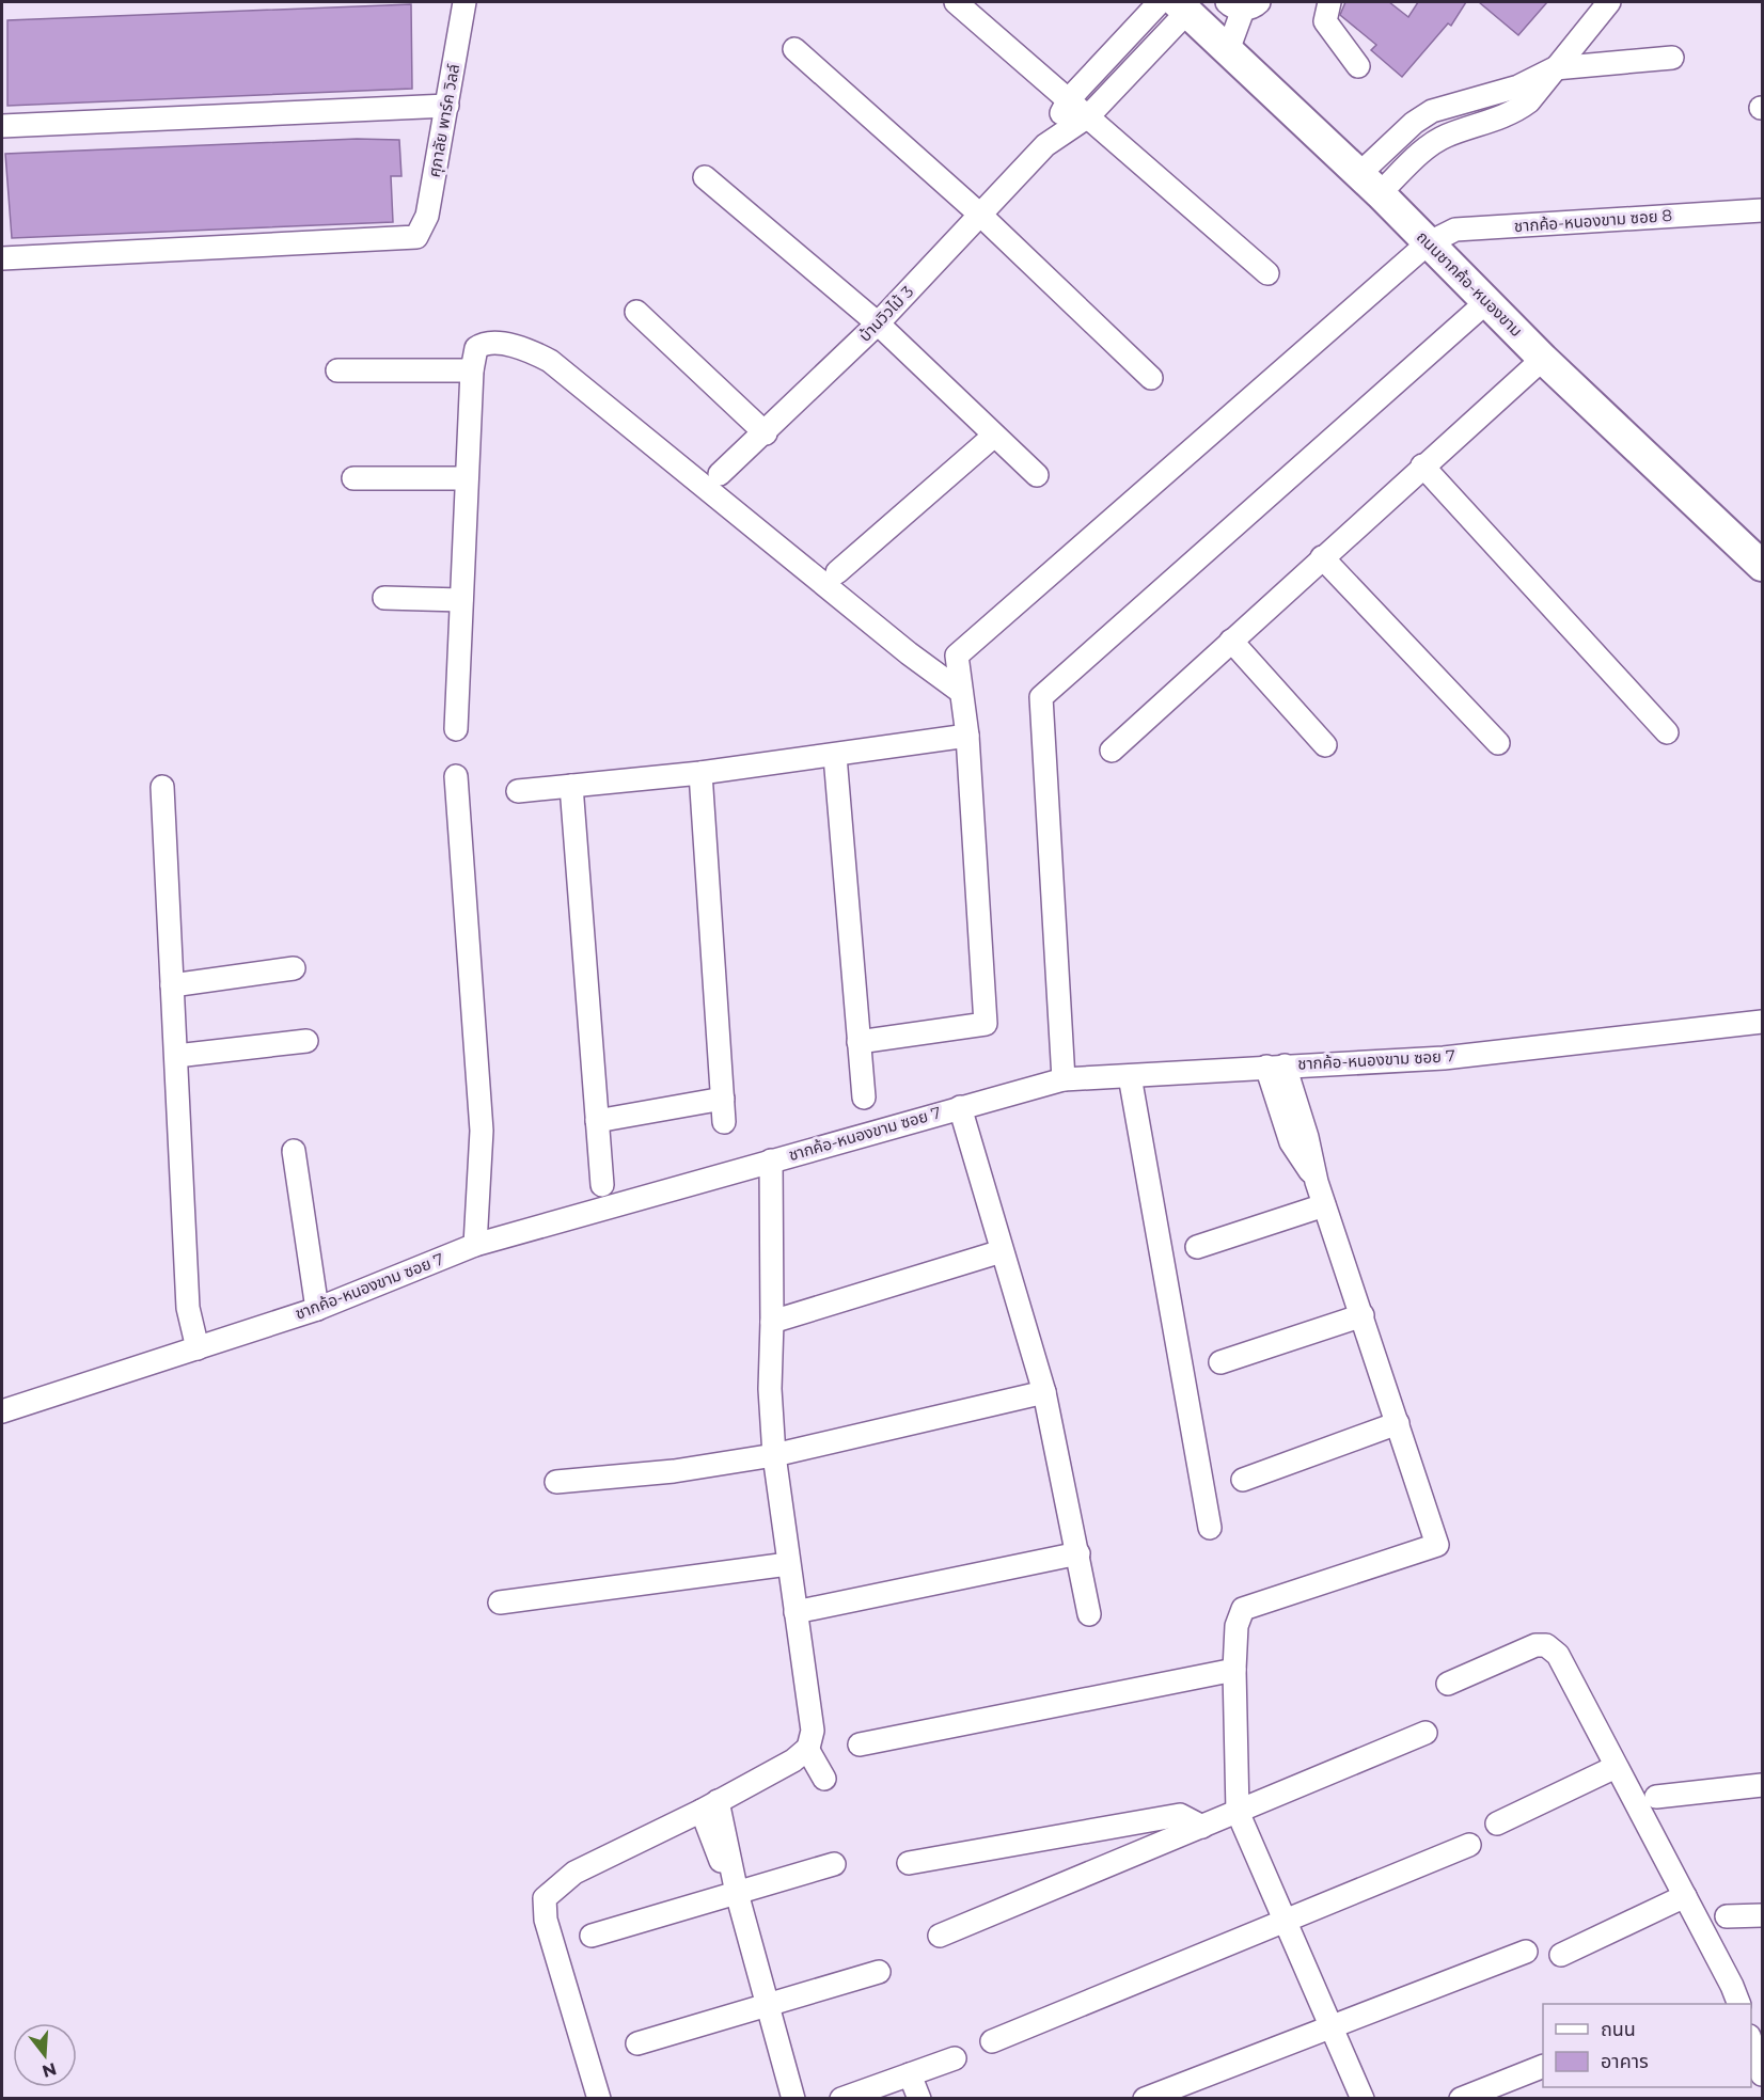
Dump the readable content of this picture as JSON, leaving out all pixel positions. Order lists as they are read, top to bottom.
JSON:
{
  "streets": {
    "street": [
      "ศุภาลัย พาร์ค วิลล์",
      "ชากค้อ-หนองขาม ซอย 8",
      "ถนนชากค้อ-หนองขาม",
      "บ้านวิวไม้ 3",
      "ชากค้อ-หนองขาม ซอย 7"
    ]
  },
  "crossings": [
    ["ชากค้อ-หนองขาม ซอย 8", "ถนนชากค้อ-หนองขาม"],
    ["ถนนชากค้อ-หนองขาม", "บ้านวิวไม้ 3"]
  ],
  "legend": ["ถนน", "อาคาร"],
  "north": "bottom"
}
